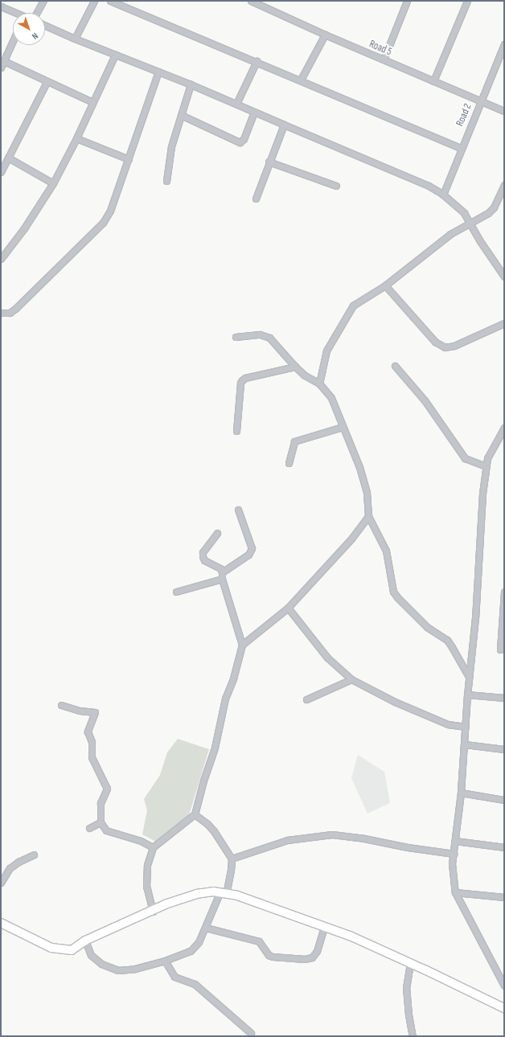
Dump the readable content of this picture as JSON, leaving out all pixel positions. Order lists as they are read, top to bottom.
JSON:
{
  "streets": {
    "street": ["Road 5", "Road 2"]
  },
  "crossings": [
    ["Road 5", "Road 2"]
  ],
  "north": "bottom right"
}
